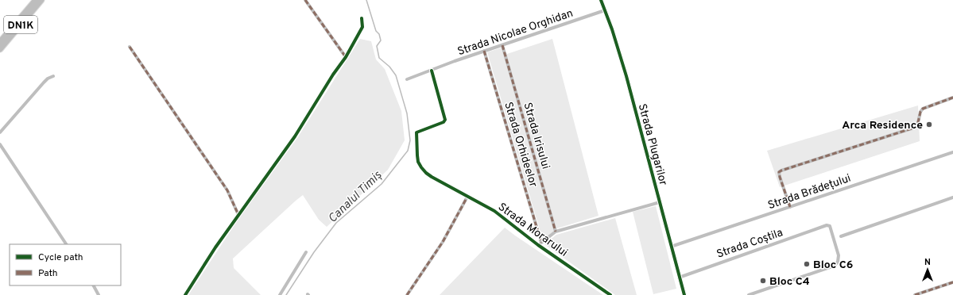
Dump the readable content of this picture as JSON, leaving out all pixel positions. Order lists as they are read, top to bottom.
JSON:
{
  "streets": {
    "highway": ["DN1K"],
    "street": [
      "Strada Nicolae Orghidan",
      "Strada Irisului",
      "Strada Orhideelor",
      "Strada Plugarilor",
      "Strada Brădețului",
      "Strada Morarului",
      "Strada Coștila"
    ]
  },
  "crossings": [
    ["Strada Nicolae Orghidan", "Strada Irisului"],
    ["Strada Nicolae Orghidan", "Strada Orhideelor"],
    ["Strada Nicolae Orghidan", "Strada Plugarilor"],
    ["Strada Nicolae Orghidan", "Strada Morarului"],
    ["Strada Orhideelor", "Strada Morarului"],
    ["Strada Plugarilor", "Strada Brădețului"],
    ["Strada Plugarilor", "Strada Coștila"]
  ],
  "water": ["Canalul Timiș"],
  "places": ["Arca Residence", "Bloc C6", "Bloc C4"],
  "legend": ["Cycle path", "Path"],
  "north": "top"
}
